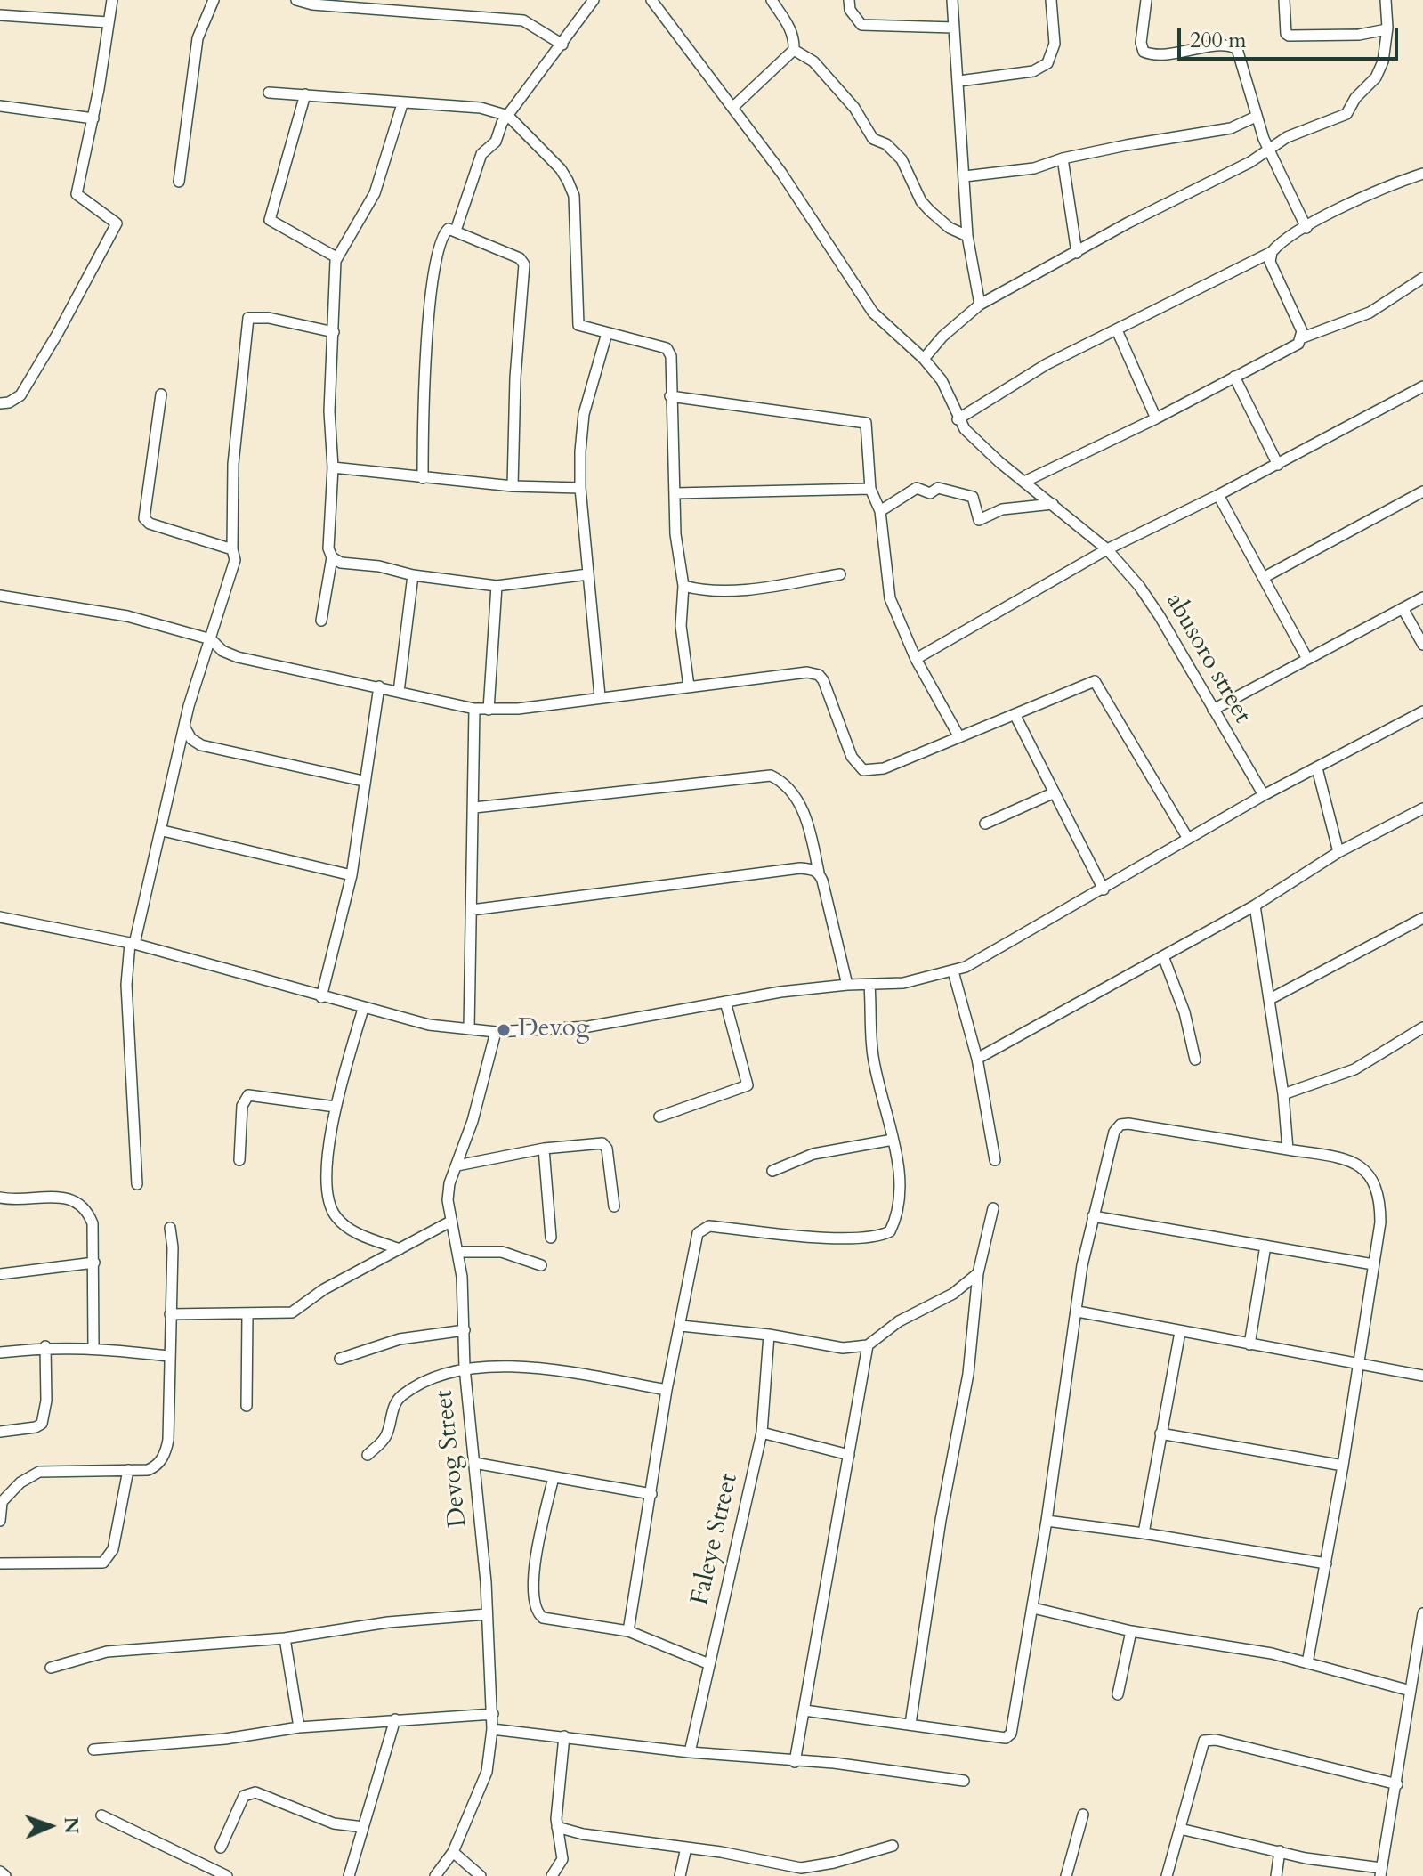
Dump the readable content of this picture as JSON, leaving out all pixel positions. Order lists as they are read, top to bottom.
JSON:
{
  "streets": {
    "street": ["abusoro street", "Devog Street", "Faleye Street"]
  },
  "places": ["Devog"],
  "scale_bar": "200 m",
  "north": "right"
}
